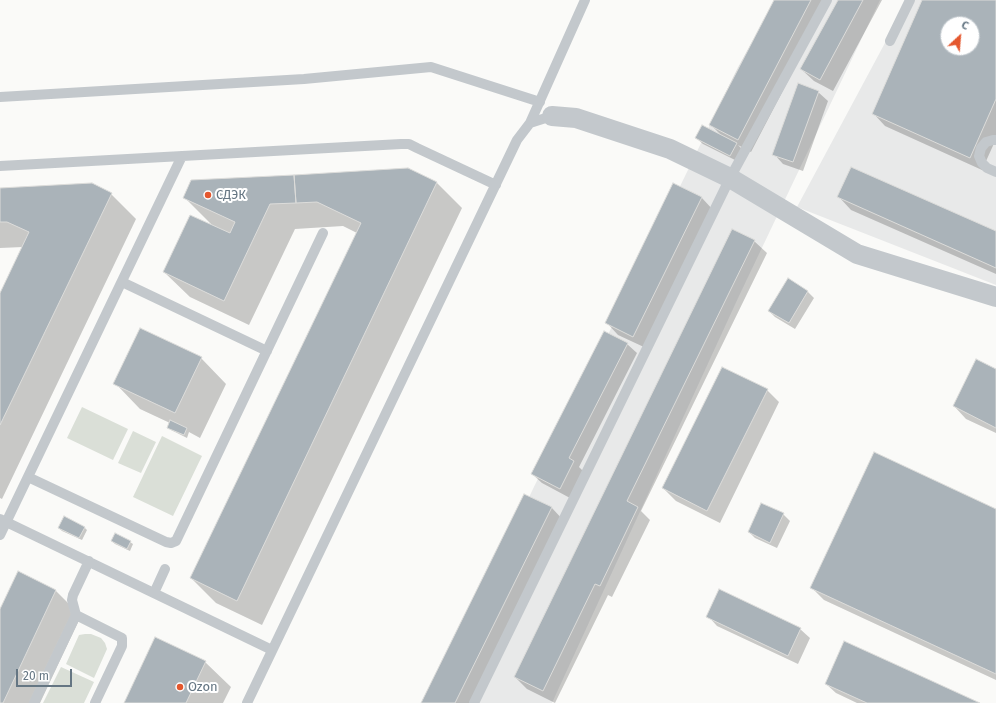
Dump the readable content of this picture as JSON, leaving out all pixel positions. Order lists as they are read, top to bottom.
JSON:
{
  "places": ["СДЭК", "Ozon"],
  "scale_bar": "20 m",
  "north": "top right"
}
